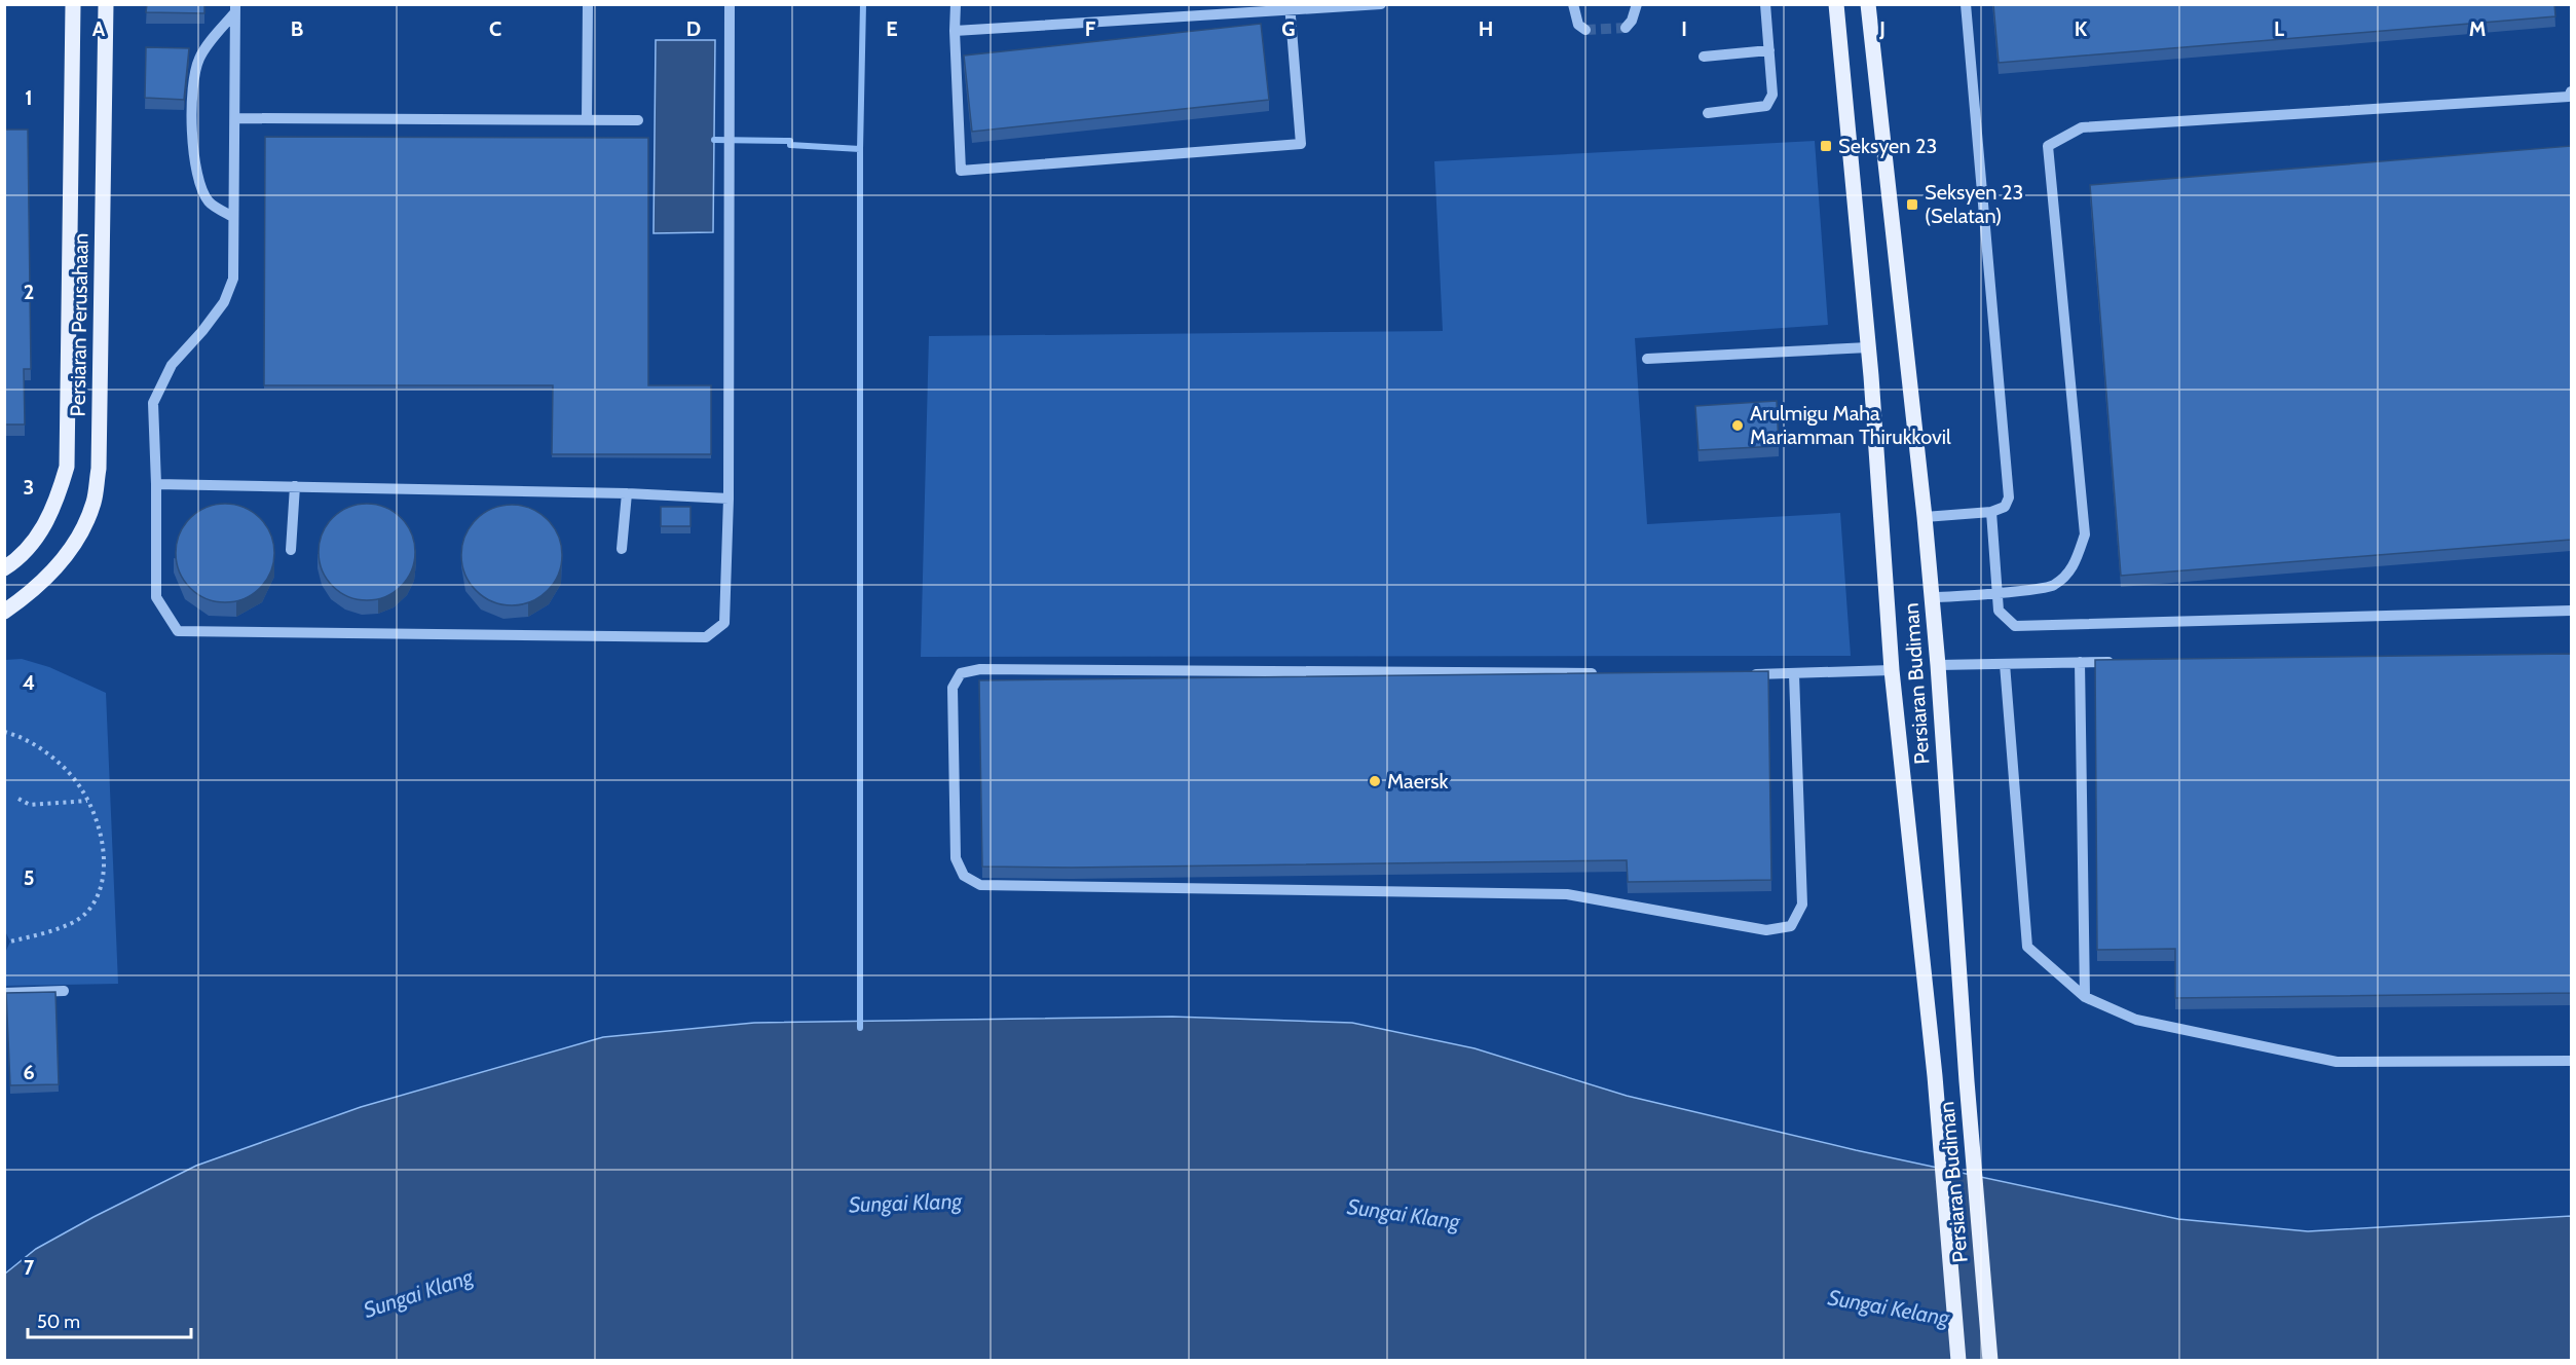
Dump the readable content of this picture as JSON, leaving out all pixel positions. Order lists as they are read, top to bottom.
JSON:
{
  "streets": {
    "main road": ["Persiaran Perusahaan", "Persiaran Budiman"]
  },
  "water": ["Sungai Klang", "Sungai Kelang"],
  "places": {
    "transit": ["Seksyen 23", "Seksyen 23 (Selatan)"],
    "other": ["Arulmigu Maha Mariamman Thirukkovil", "Maersk"]
  },
  "scale_bar": "50 m",
  "grid": {
    "columns": [
      "A",
      "B",
      "C",
      "D",
      "E",
      "F",
      "G",
      "H",
      "I",
      "J",
      "K",
      "L",
      "M"
    ],
    "rows": [
      "1",
      "2",
      "3",
      "4",
      "5",
      "6",
      "7"
    ]
  }
}
